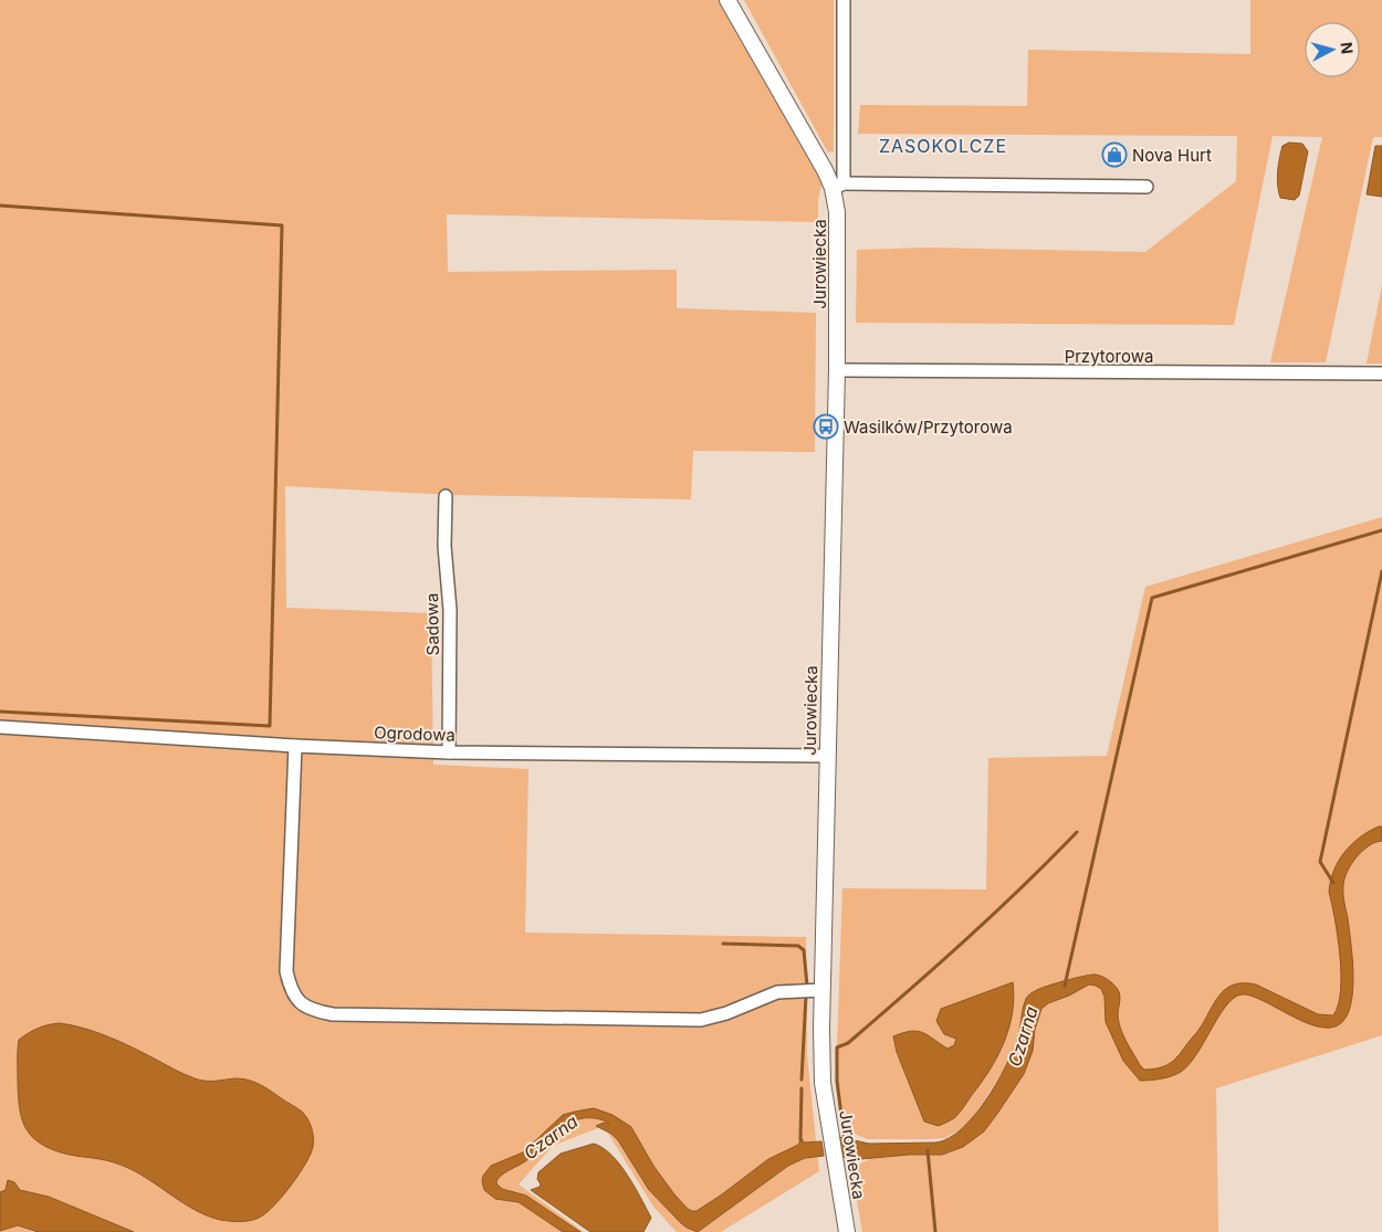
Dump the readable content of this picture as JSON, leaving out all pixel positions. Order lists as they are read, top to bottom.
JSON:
{
  "streets": {
    "street": [
      "Jurowiecka",
      "Przytorowa",
      "Sadowa",
      "Ogrodowa"
    ]
  },
  "crossings": [
    ["Jurowiecka", "Przytorowa"],
    ["Jurowiecka", "Ogrodowa"],
    ["Sadowa", "Ogrodowa"]
  ],
  "districts": ["ZASOKOLCZE"],
  "water": ["Czarna"],
  "places": {
    "shop": ["Nova Hurt"],
    "bus stop": ["Wasilków/Przytorowa"]
  },
  "north": "right"
}
